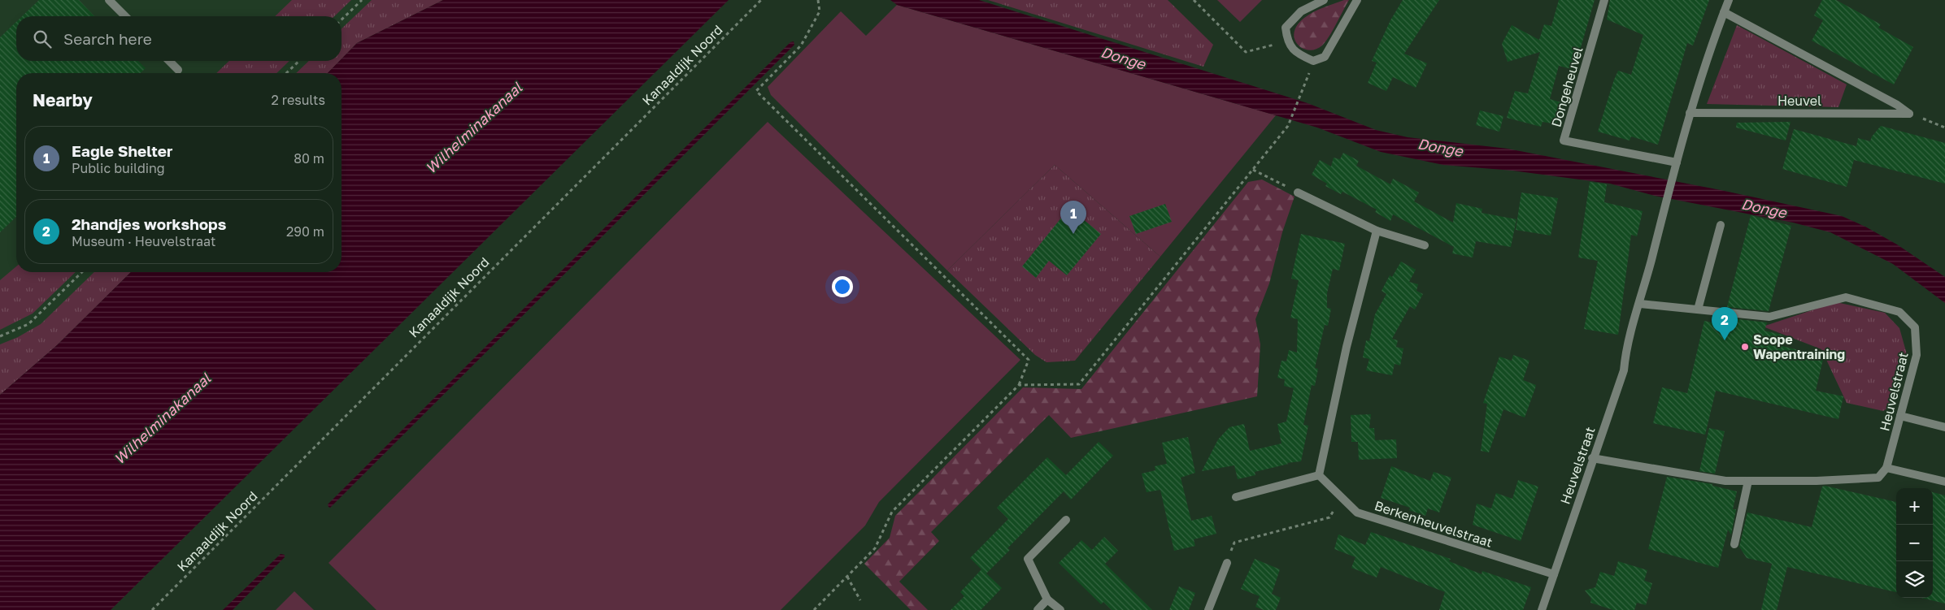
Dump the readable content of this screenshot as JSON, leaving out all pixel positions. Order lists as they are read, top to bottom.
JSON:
{
  "streets": {
    "street": [
      "Dongeheuvel",
      "Heuvel",
      "Heuvelstraat",
      "Berkenheuvelstraat"
    ],
    "path": ["Kanaaldijk Noord"]
  },
  "crossings": [
    ["Dongeheuvel", "Heuvelstraat"],
    ["Heuvel", "Heuvelstraat"],
    ["Heuvelstraat", "Berkenheuvelstraat"]
  ],
  "water": ["Donge", "Wilhelminakanaal"],
  "places": ["Scope Wapentraining"],
  "page": {
    "search": "Search here",
    "heading": ["Nearby", "2 results"],
    "list": [
      {
        "mark": "1",
        "name": "Eagle Shelter",
        "note": "Public building",
        "value": "80 m"
      },
      {
        "mark": "2",
        "name": "2handjes workshops",
        "note": "Museum · Heuvelstraat",
        "value": "290 m"
      }
    ],
    "pins": ["1", "2"],
    "map_buttons": ["+", "−"]
  }
}
